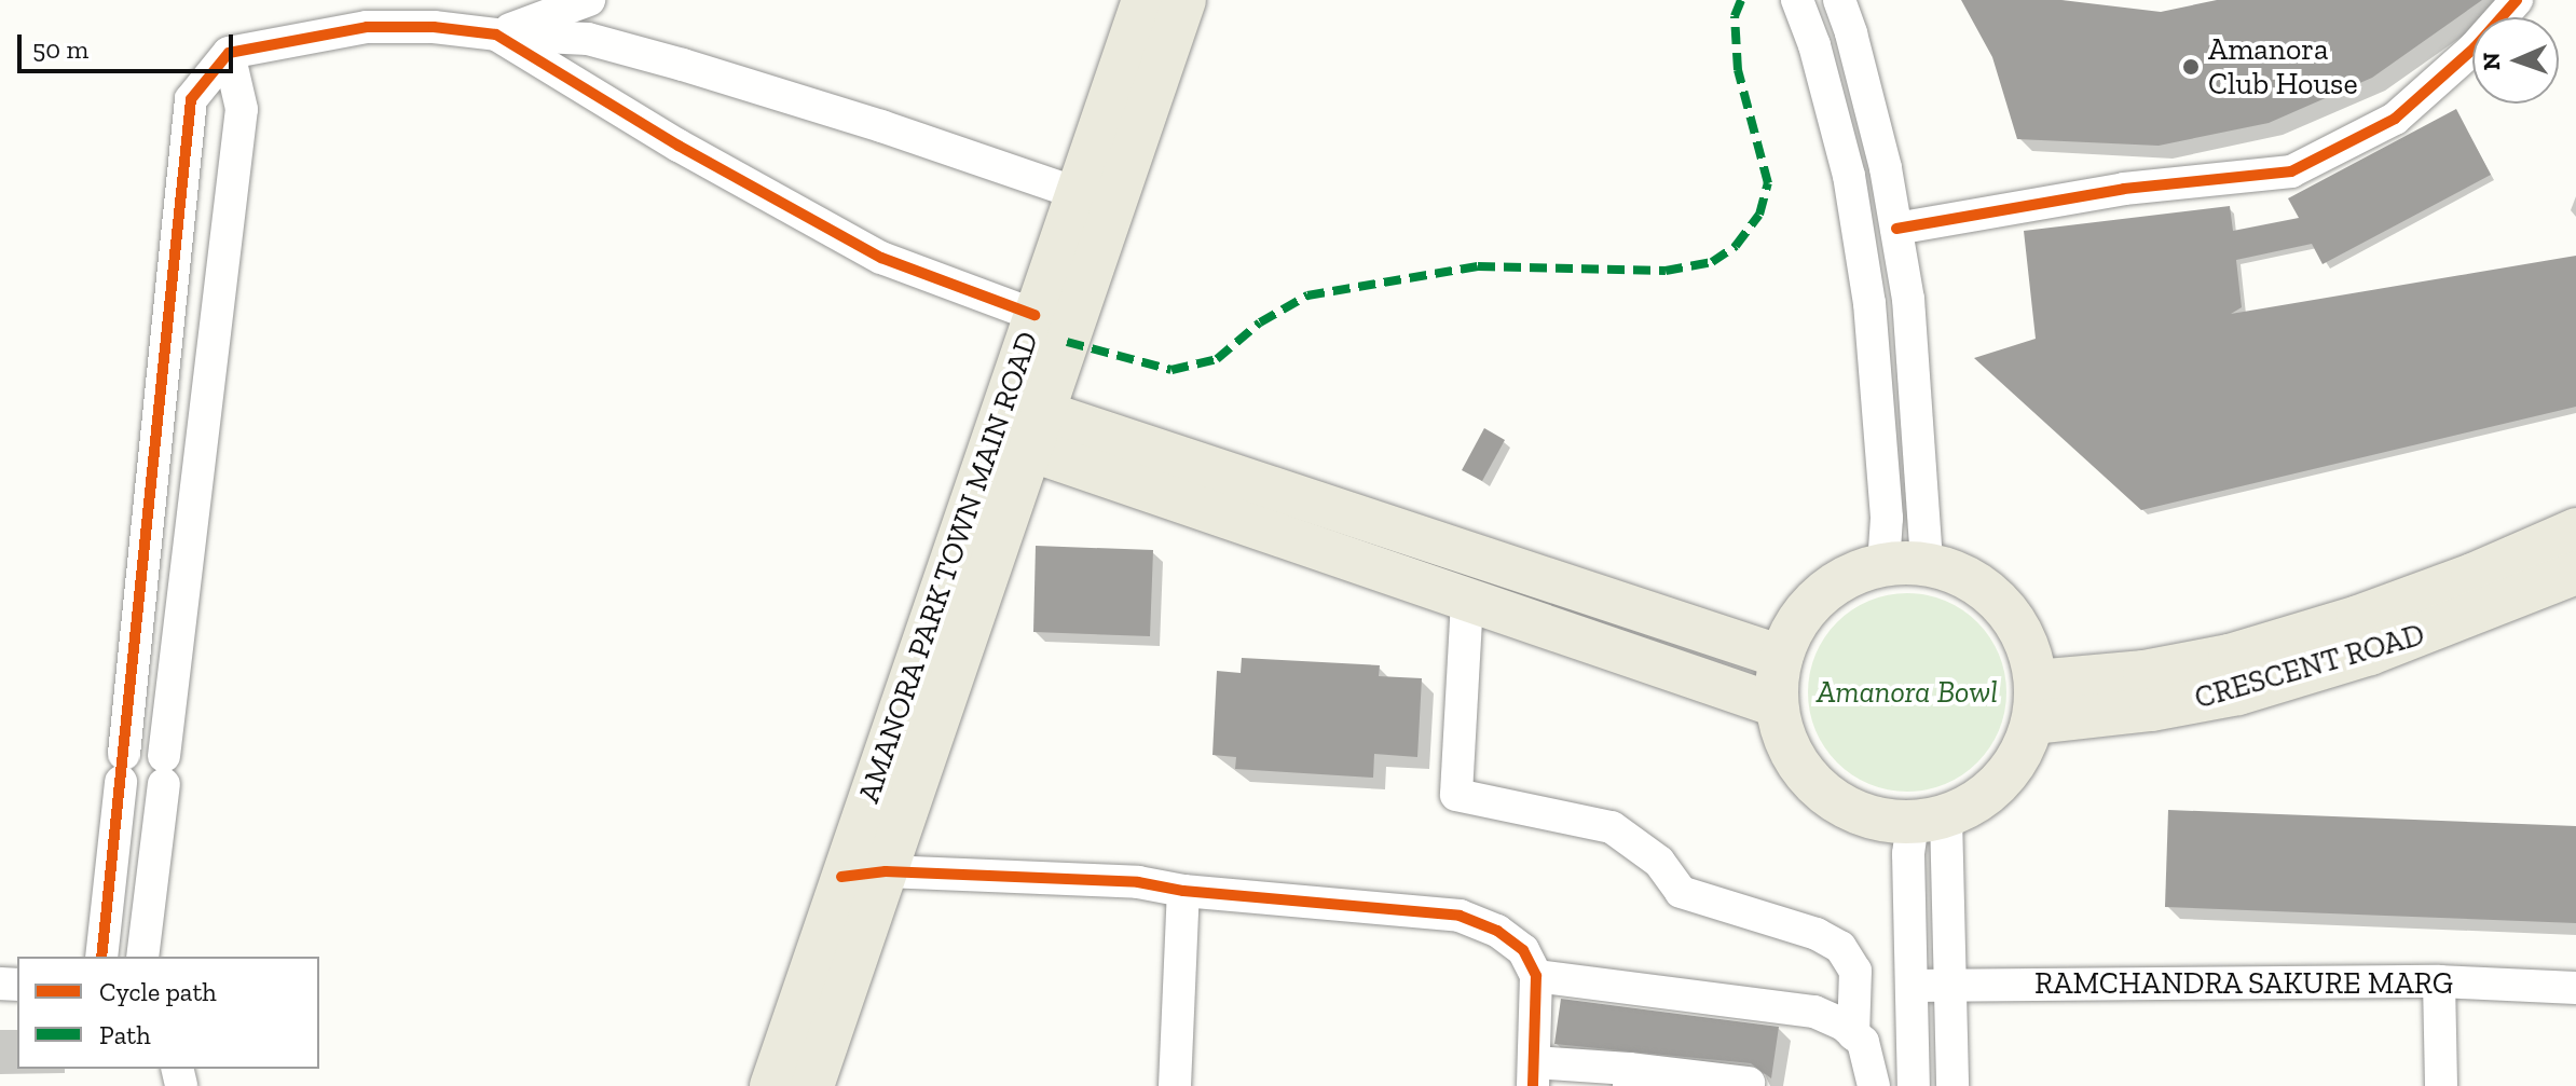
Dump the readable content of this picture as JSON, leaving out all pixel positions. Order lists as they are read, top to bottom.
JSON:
{
  "streets": {
    "main road": ["AMANORA PARK TOWN MAIN ROAD", "CRESCENT ROAD"],
    "street": ["RAMCHANDRA SAKURE MARG"]
  },
  "parks": ["Amanora Bowl"],
  "places": ["Amanora Club House"],
  "legend": ["Cycle path", "Path"],
  "scale_bar": "50 m",
  "north": "left"
}
